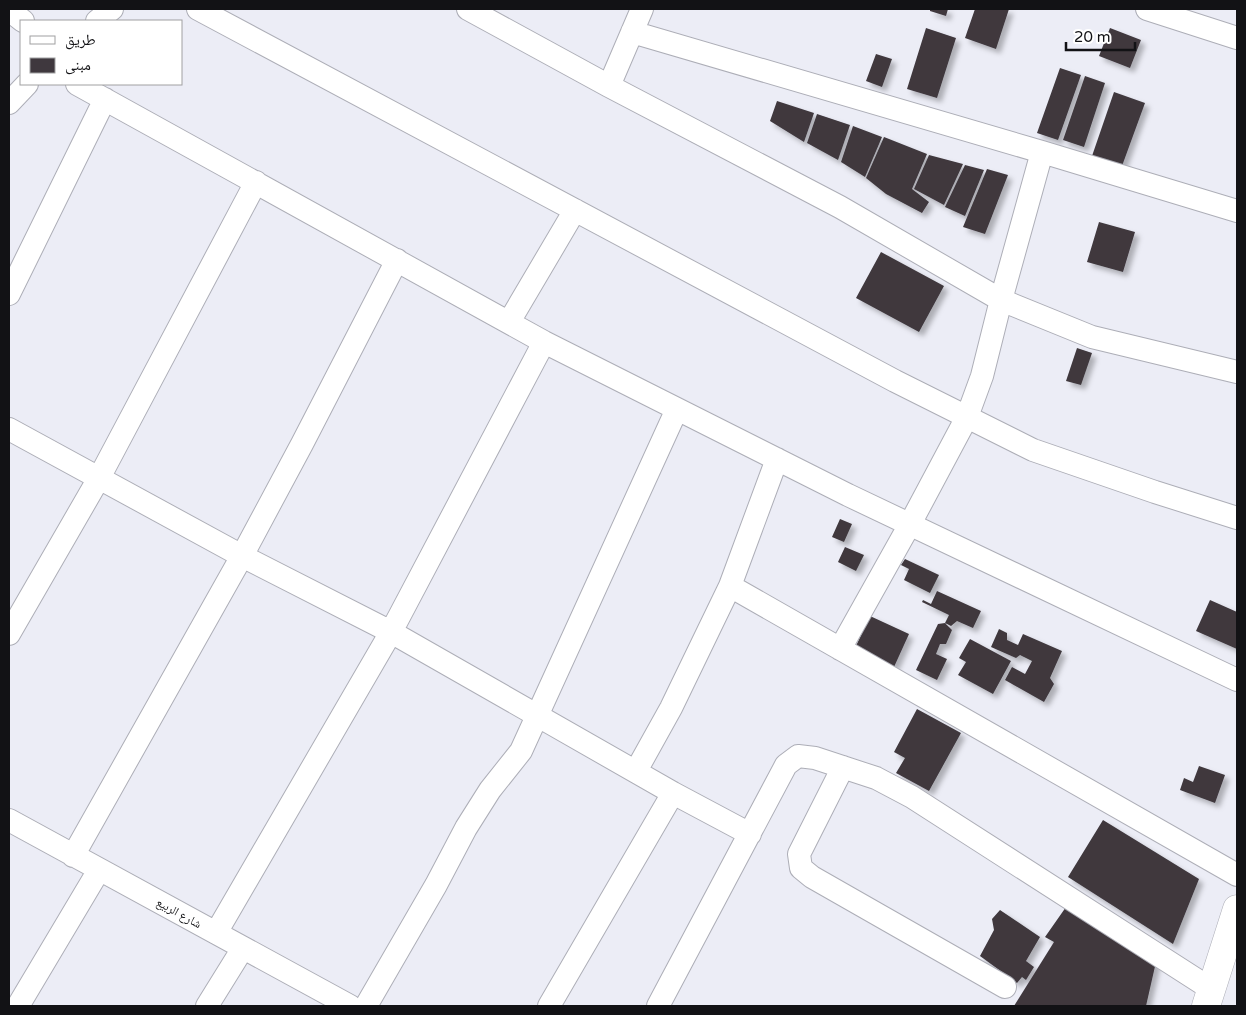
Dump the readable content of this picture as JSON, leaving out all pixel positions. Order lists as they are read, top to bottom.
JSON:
{
  "streets": {
    "street": ["شارع الربيع"]
  },
  "legend": ["طريق", "مبنى"],
  "scale_bar": "20 m"
}
